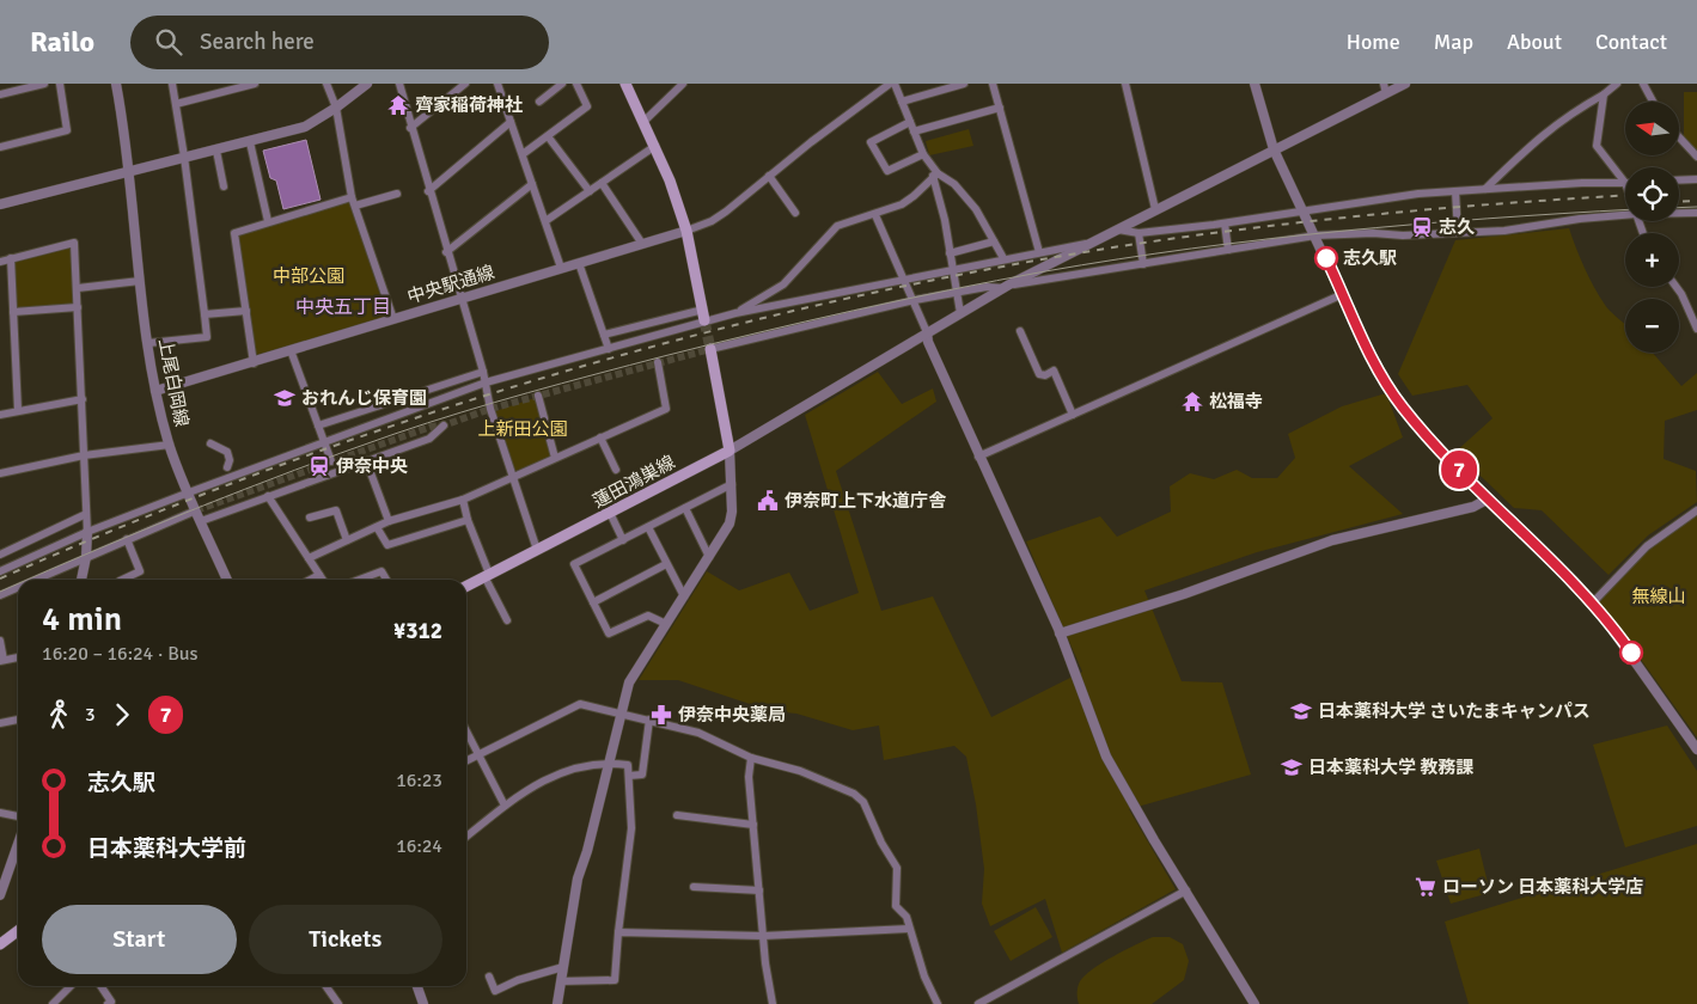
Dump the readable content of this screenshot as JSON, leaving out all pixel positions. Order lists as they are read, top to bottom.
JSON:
{
  "streets": {
    "main road": ["蓮田鴻巣線"],
    "street": ["中央駅通線", "上尾白岡線"]
  },
  "crossings": [
    ["中央駅通線", "上尾白岡線"]
  ],
  "districts": ["中央五丁目"],
  "parks": ["中部公園", "上新田公園", "無線山"],
  "places": {
    "temple": ["齊家稲荷神社", "松福寺"],
    "station": ["志久", "伊奈中央"],
    "other": ["志久駅"],
    "school or university": ["おれんじ保育園", "日本薬科大学 さいたまキャンパス", "日本薬科大学 教務課"],
    "public building": ["伊奈町上下水道庁舎"],
    "pharmacy": ["伊奈中央薬局"],
    "supermarket": ["ローソン 日本薬科大学店"]
  },
  "lines": ["bus line 7"],
  "north": "left",
  "page": {
    "header": "Railo",
    "search": "Search here",
    "nav": [
      "Home",
      "Map",
      "About",
      "Contact"
    ],
    "on_map": "7",
    "map_buttons": ["+", "−"],
    "heading": ["4 min", "16:20 – 16:24 · Bus", "¥312"],
    "legs": ["3", "7"],
    "list": [
      {
        "name": "志久駅",
        "value": "16:23"
      },
      {
        "name": "日本薬科大学前",
        "value": "16:24"
      }
    ],
    "buttons": ["Start", "Tickets"]
  }
}
